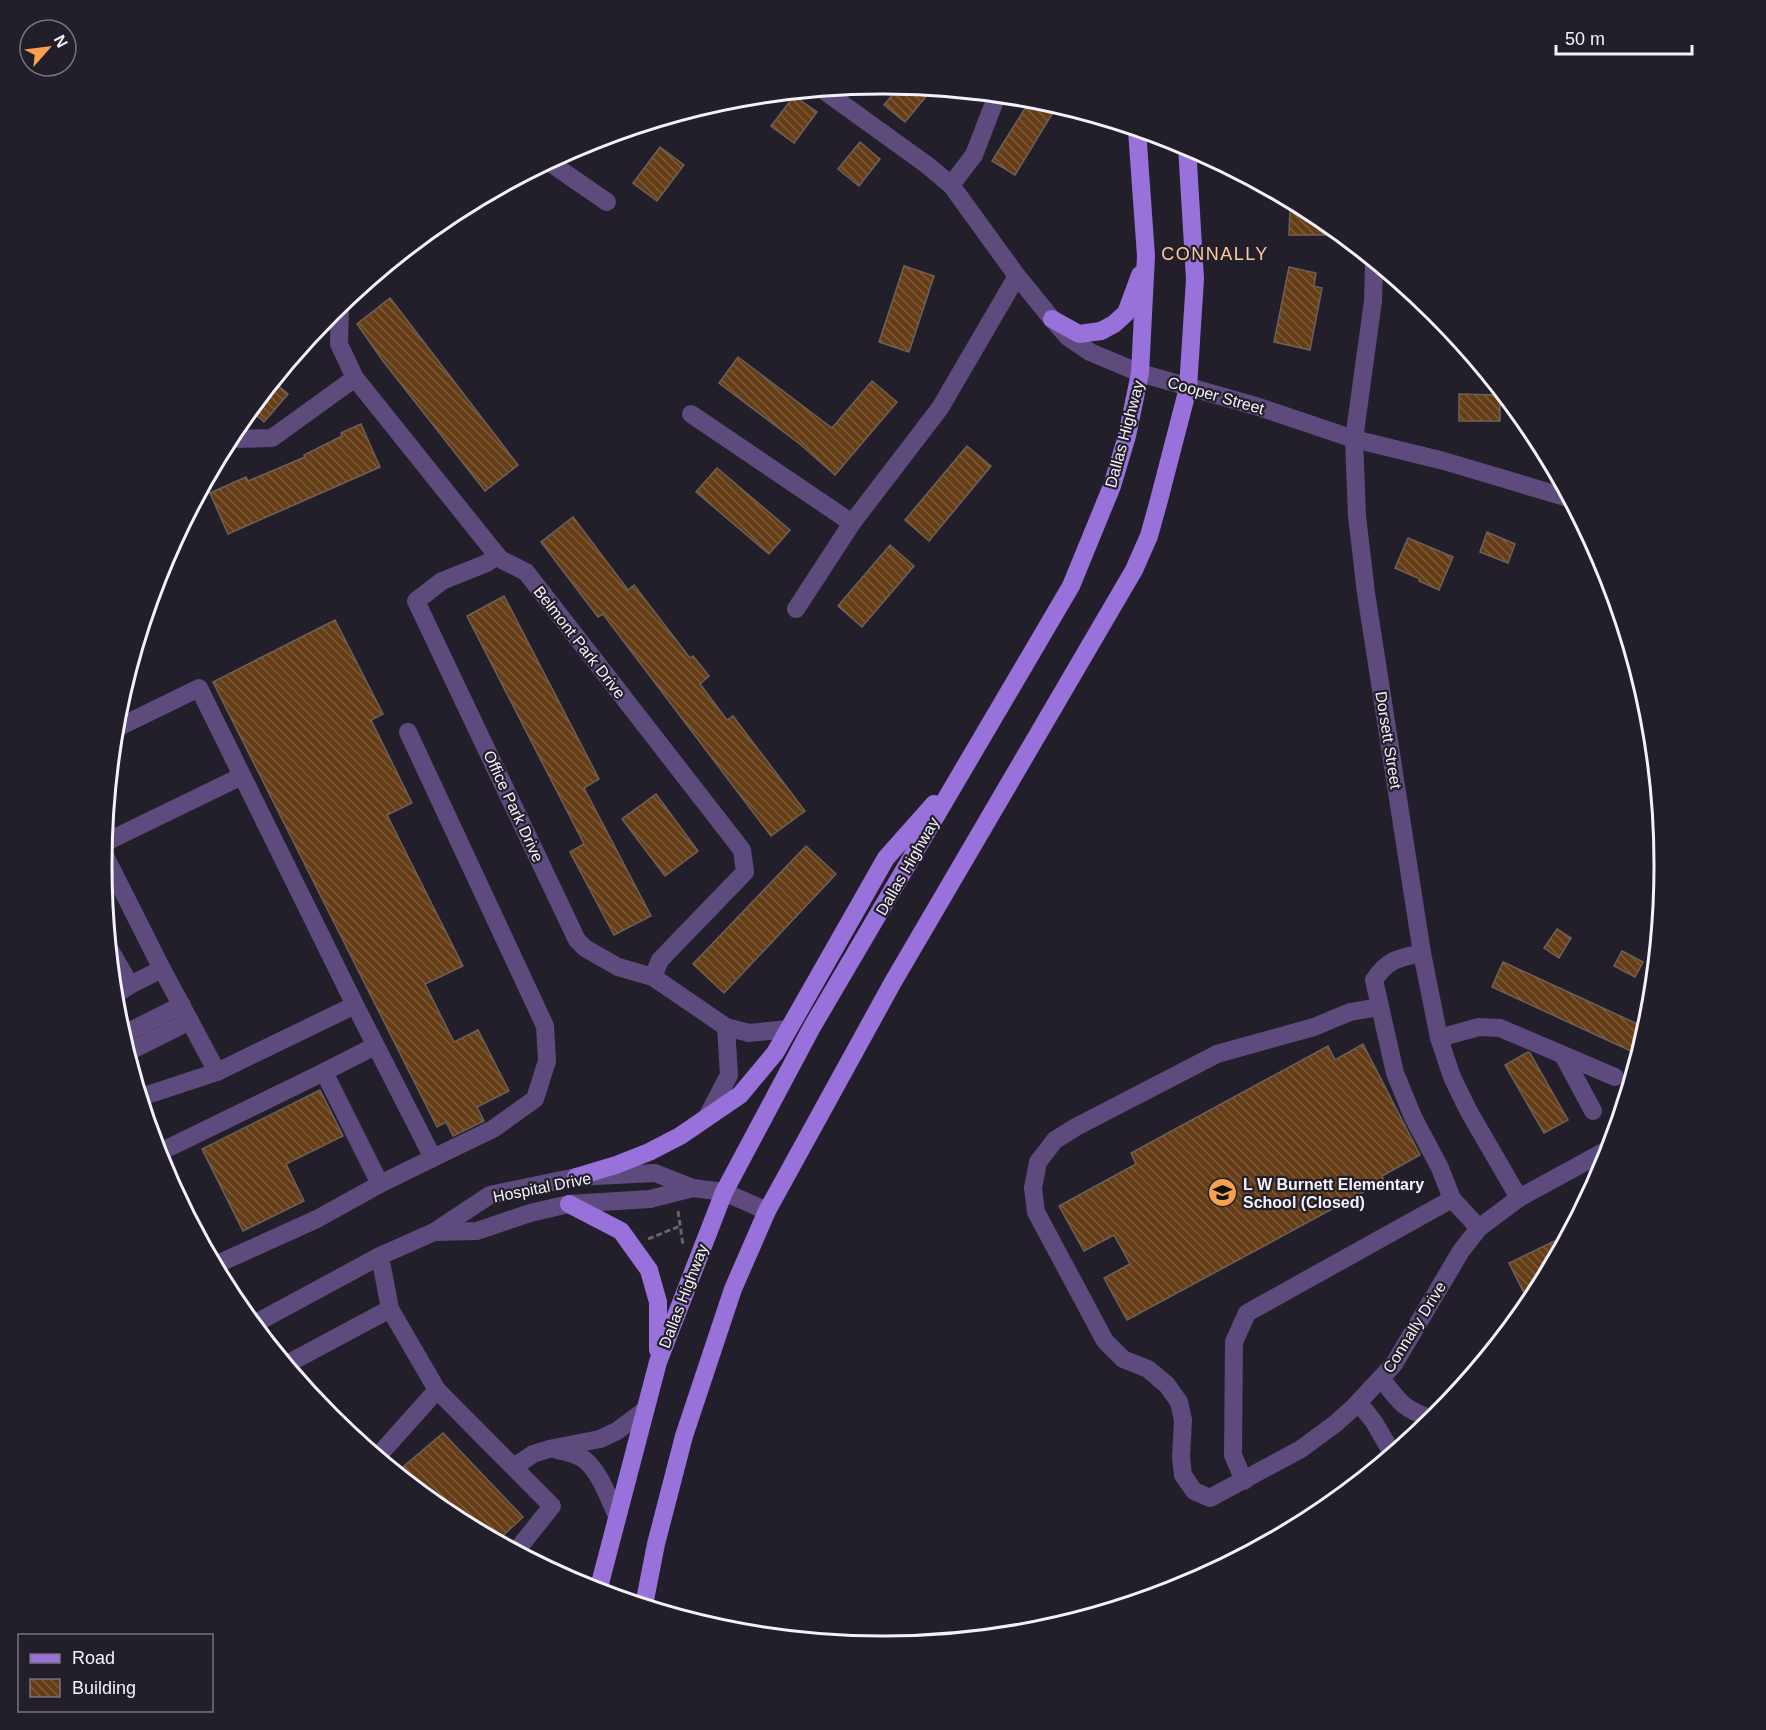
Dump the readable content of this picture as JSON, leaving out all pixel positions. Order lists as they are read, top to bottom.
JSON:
{
  "streets": {
    "main road": ["Dallas Highway"],
    "street": [
      "Cooper Street",
      "Belmont Park Drive",
      "Dorsett Street",
      "Office Park Drive",
      "Hospital Drive",
      "Connally Drive"
    ]
  },
  "crossings": [
    ["Cooper Street", "Dallas Highway"],
    ["Cooper Street", "Dorsett Street"],
    ["Dallas Highway", "Hospital Drive"],
    ["Belmont Park Drive", "Office Park Drive"],
    ["Dorsett Street", "Connally Drive"]
  ],
  "districts": ["CONNALLY"],
  "places": {
    "school or university": ["L W Burnett Elementary School (Closed)"]
  },
  "legend": ["Road", "Building"],
  "scale_bar": "50 m",
  "north": "top right"
}
